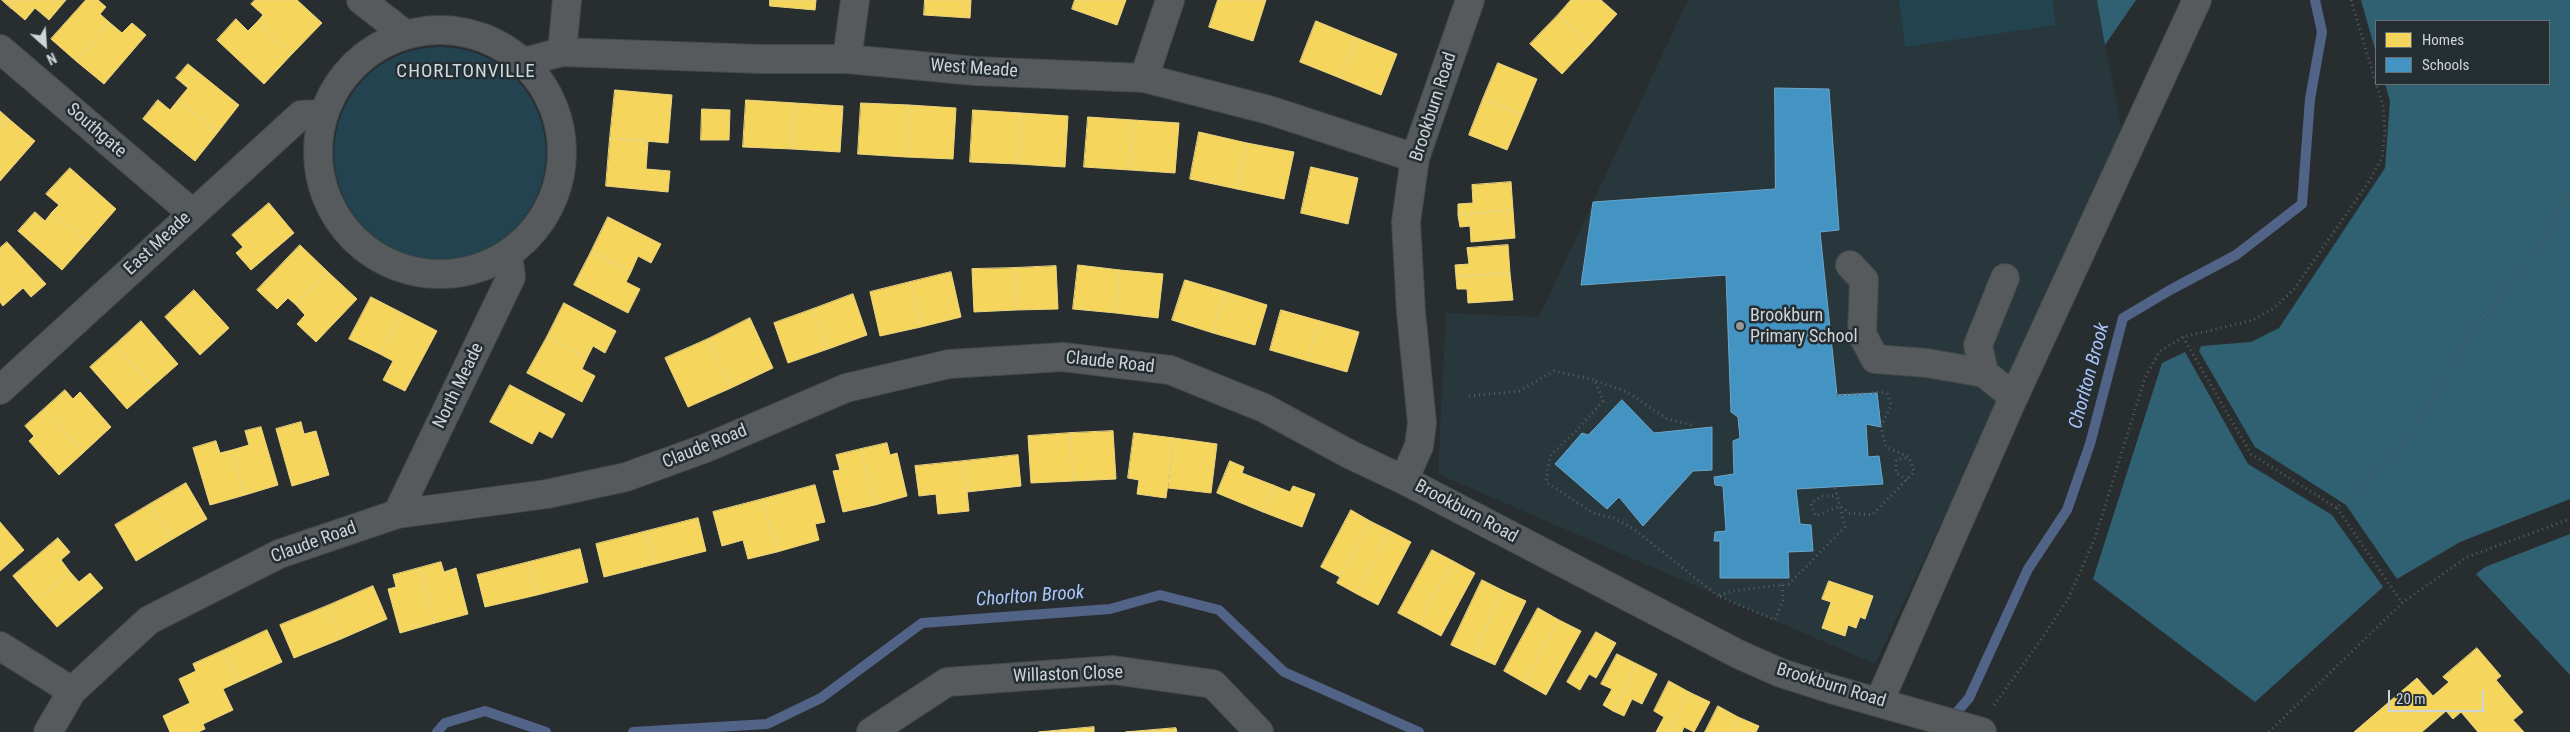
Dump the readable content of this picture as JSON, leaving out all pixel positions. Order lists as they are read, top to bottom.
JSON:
{
  "streets": {
    "street": [
      "West Meade",
      "Brookburn Road",
      "Southgate",
      "East Meade",
      "Claude Road",
      "North Meade",
      "Willaston Close"
    ]
  },
  "crossings": [
    ["West Meade", "Brookburn Road"],
    ["Brookburn Road", "Claude Road"],
    ["Southgate", "East Meade"],
    ["Claude Road", "North Meade"]
  ],
  "districts": ["CHORLTONVILLE"],
  "water": ["Chorlton Brook"],
  "places": ["Brookburn Primary School"],
  "legend": ["Homes", "Schools"],
  "scale_bar": "20 m",
  "north": "bottom right"
}
